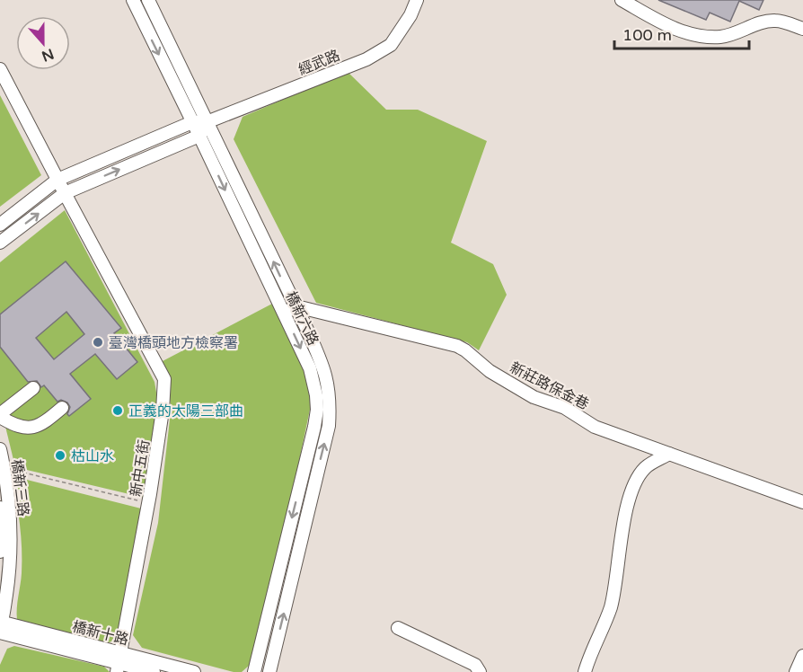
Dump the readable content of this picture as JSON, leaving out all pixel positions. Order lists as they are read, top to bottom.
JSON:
{
  "streets": {
    "street": [
      "經武路",
      "橋新六路",
      "新莊路保金巷",
      "新中五街",
      "橋新三路",
      "橋新十路"
    ]
  },
  "crossings": [
    ["經武路", "橋新六路"],
    ["經武路", "新中五街"],
    ["橋新六路", "新莊路保金巷"],
    ["新中五街", "橋新十路"],
    ["橋新三路", "橋新十路"]
  ],
  "places": ["臺灣橋頭地方檢察署", "正義的太陽三部曲", "枯山水"],
  "scale_bar": "100 m",
  "north": "bottom"
}
